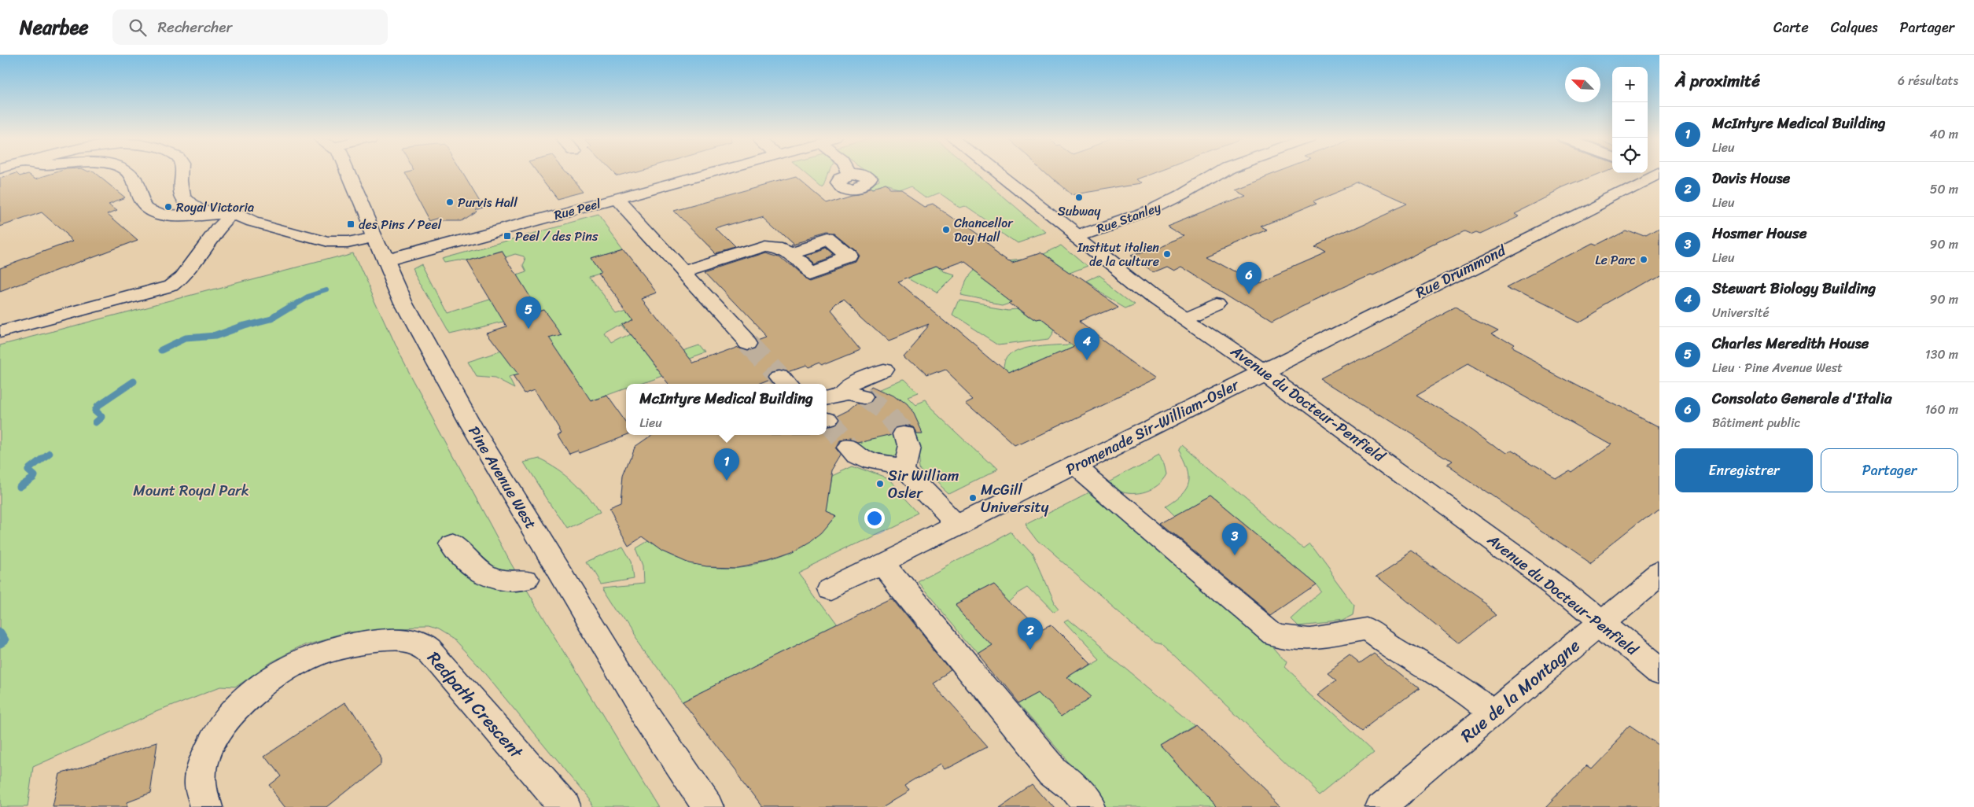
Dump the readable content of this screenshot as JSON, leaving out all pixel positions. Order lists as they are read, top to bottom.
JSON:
{
  "streets": {
    "street": [
      "Rue Peel",
      "Rue Stanley",
      "Rue Drummond",
      "Avenue du Docteur-Penfield",
      "Promenade Sir-William-Osler",
      "Pine Avenue West",
      "Rue de la Montagne",
      "Redpath Crescent"
    ]
  },
  "crossings": [
    ["Rue Peel", "Pine Avenue West"],
    ["Rue Stanley", "Avenue du Docteur-Penfield"],
    ["Rue Drummond", "Avenue du Docteur-Penfield"],
    ["Rue Drummond", "Promenade Sir-William-Osler"],
    ["Avenue du Docteur-Penfield", "Promenade Sir-William-Osler"],
    ["Avenue du Docteur-Penfield", "Rue de la Montagne"]
  ],
  "parks": ["Mount Royal Park"],
  "places": {
    "other": [
      "Subway",
      "Purvis Hall",
      "Royal Victoria",
      "Chancellor Day Hall",
      "Institut italien de la culture",
      "Le Parc",
      "Sir William Osler",
      "McGill University"
    ],
    "transit": ["des Pins / Peel", "Peel / des Pins"]
  },
  "north": "top left",
  "page": {
    "header": "Nearbee",
    "search": "Rechercher",
    "nav": ["Carte", "Calques", "Partager"],
    "heading": ["À proximité", "6 résultats"],
    "map_buttons": ["+", "−"],
    "list": [
      {
        "mark": "1",
        "name": "McIntyre Medical Building",
        "note": "Lieu",
        "value": "40 m"
      },
      {
        "mark": "2",
        "name": "Davis House",
        "note": "Lieu",
        "value": "50 m"
      },
      {
        "mark": "3",
        "name": "Hosmer House",
        "note": "Lieu",
        "value": "90 m"
      },
      {
        "mark": "4",
        "name": "Stewart Biology Building",
        "note": "Université",
        "value": "90 m"
      },
      {
        "mark": "5",
        "name": "Charles Meredith House",
        "note": "Lieu · Pine Avenue West",
        "value": "130 m"
      },
      {
        "mark": "6",
        "name": "Consolato Generale d'Italia",
        "note": "Bâtiment public",
        "value": "160 m"
      }
    ],
    "pins": [
      "6",
      "5",
      "4",
      "1",
      "3",
      "2"
    ],
    "popup": ["McIntyre Medical Building", "Lieu"],
    "buttons": ["Enregistrer", "Partager"]
  }
}
